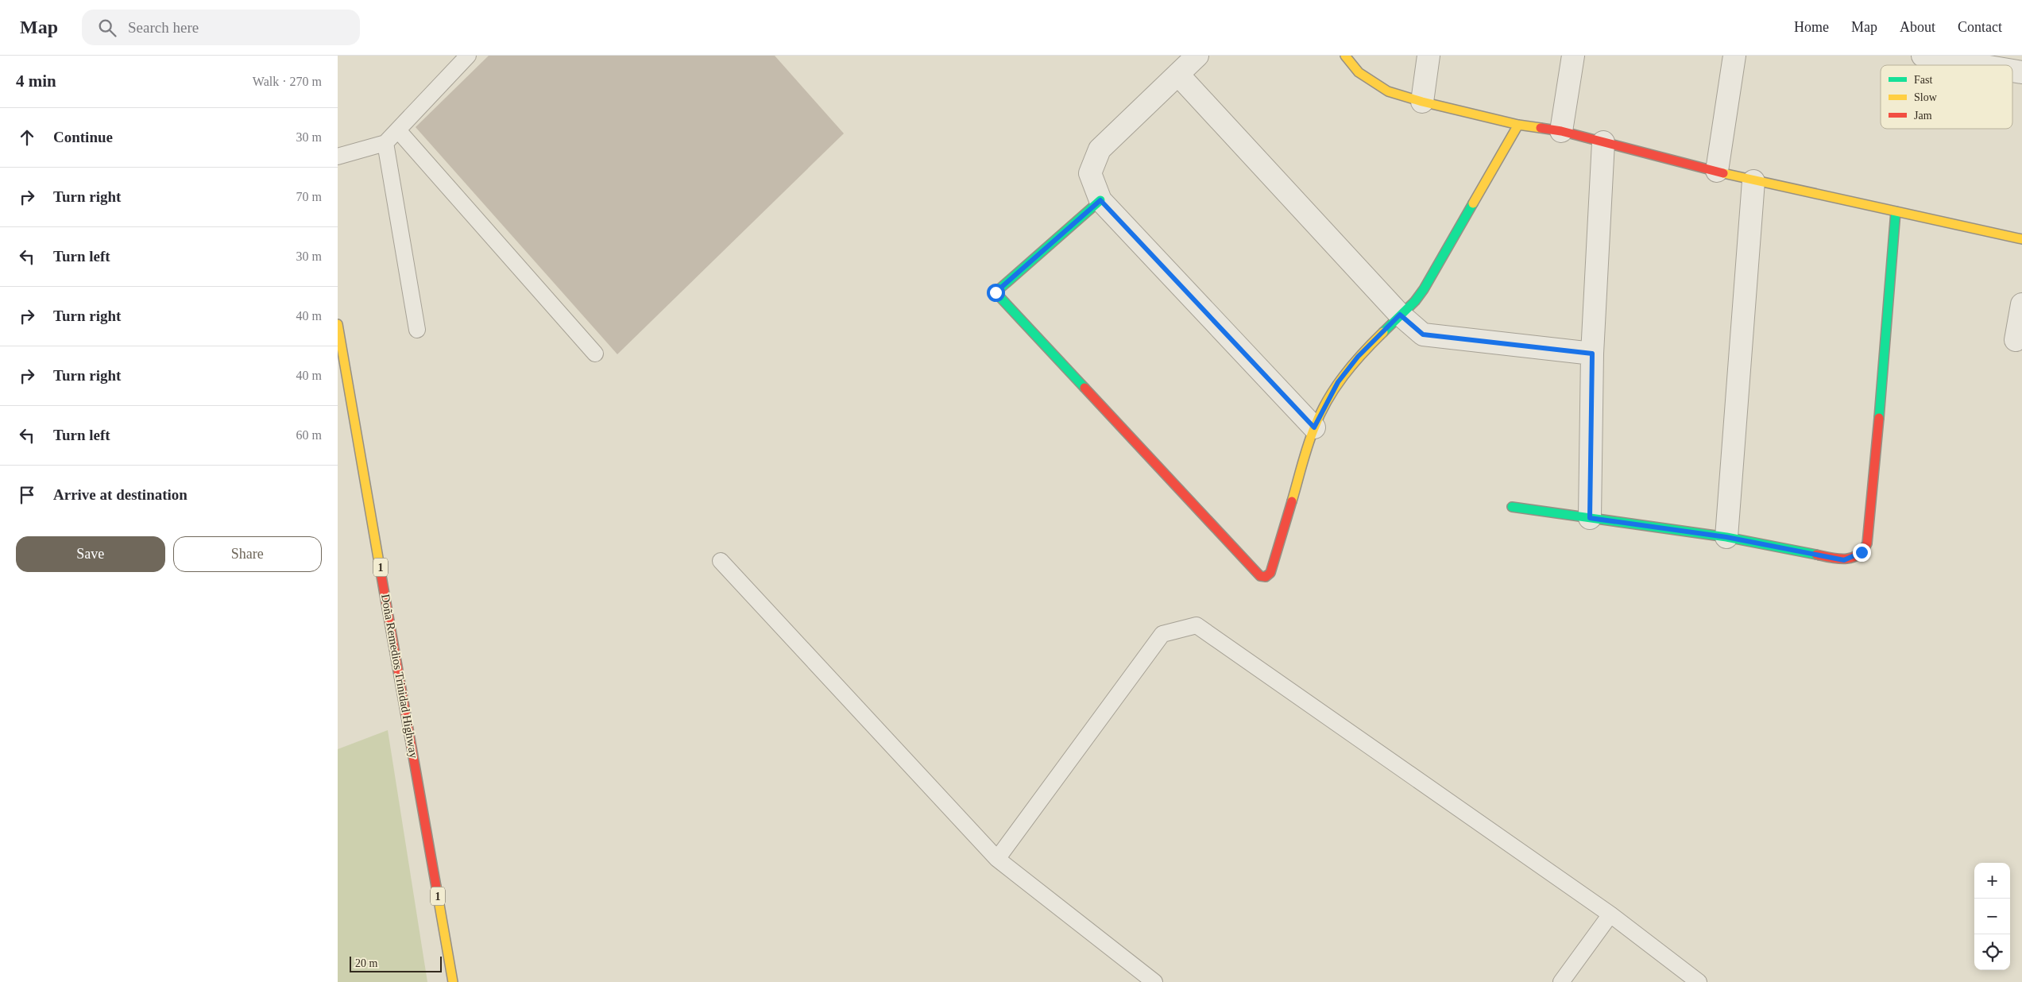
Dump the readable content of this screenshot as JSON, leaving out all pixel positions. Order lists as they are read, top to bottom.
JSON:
{
  "streets": {
    "main road": ["1", "Doña Remedios Trinidad Highway"]
  },
  "legend": ["Fast", "Slow", "Jam"],
  "scale_bar": "20 m",
  "page": {
    "header": "Map",
    "search": "Search here",
    "nav": [
      "Home",
      "Map",
      "About",
      "Contact"
    ],
    "heading": ["4 min", "Walk · 270 m"],
    "list": [
      ["Continue", "30 m"],
      ["Turn right", "70 m"],
      ["Turn left", "30 m"],
      ["Turn right", "40 m"],
      ["Turn right", "40 m"],
      ["Turn left", "60 m"],
      "Arrive at destination"
    ],
    "buttons": ["Save", "Share"],
    "map_buttons": ["+", "−"],
    "scale": "20 m"
  }
}
